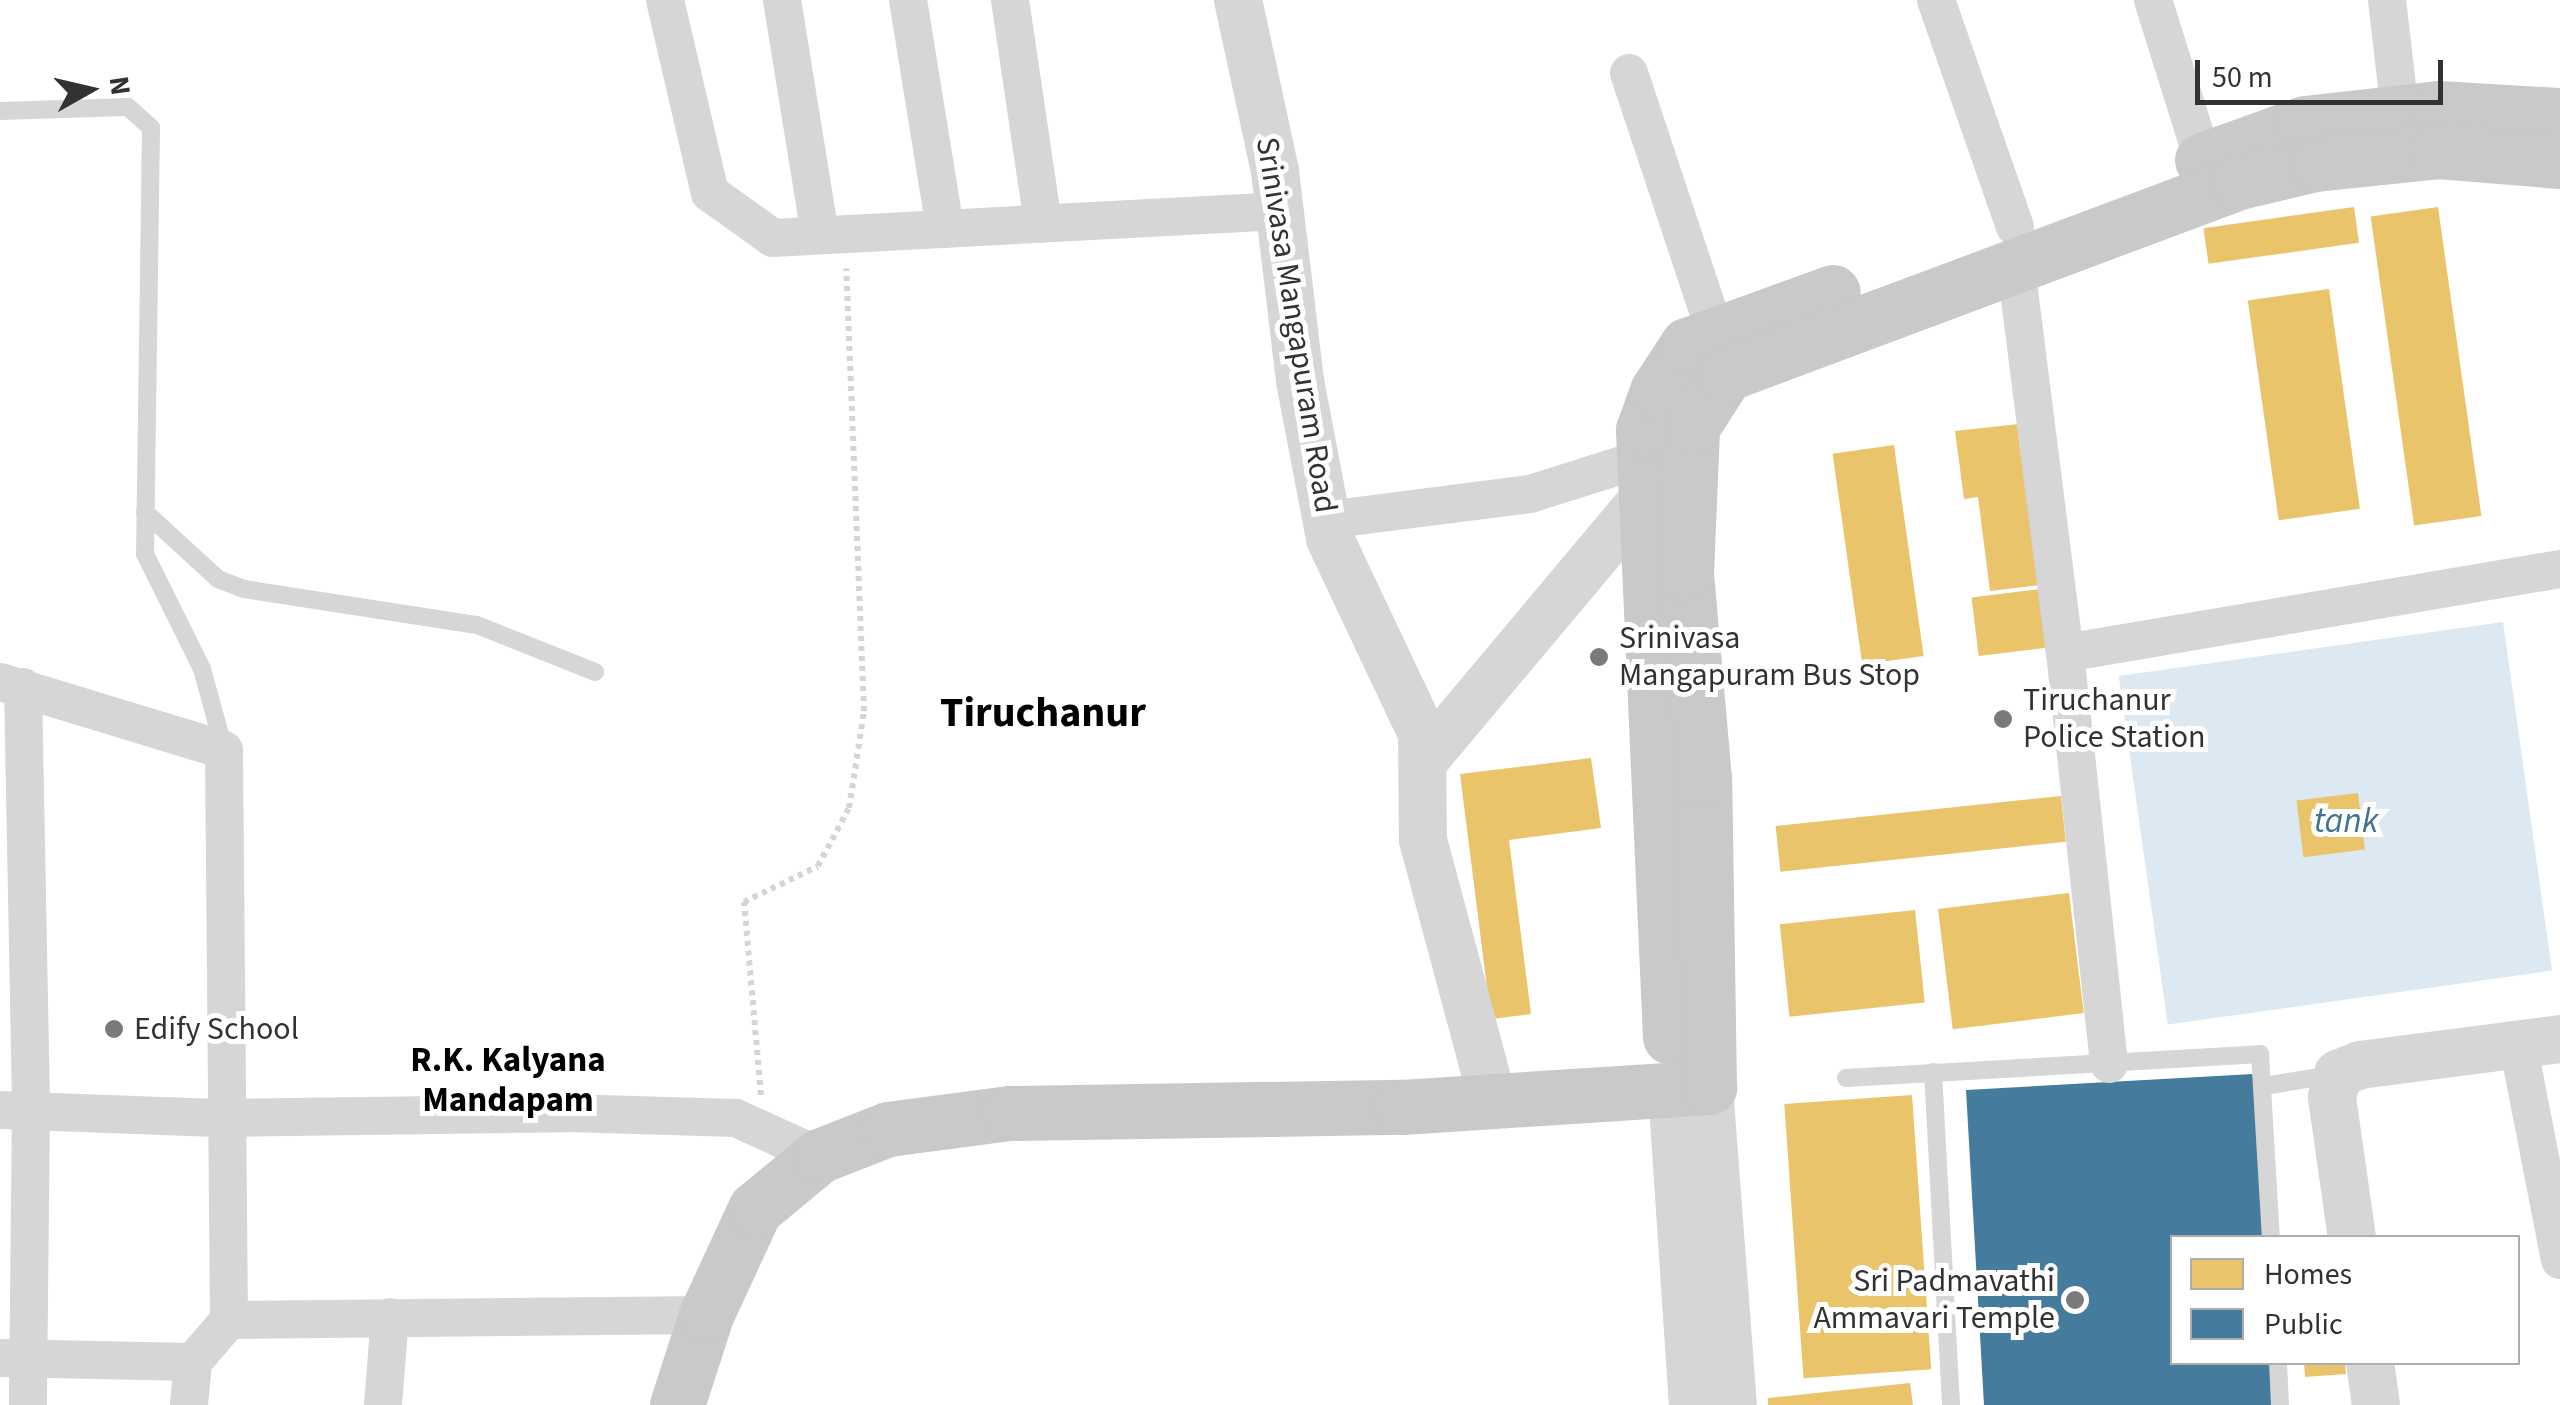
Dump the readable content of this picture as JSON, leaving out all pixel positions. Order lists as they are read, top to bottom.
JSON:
{
  "streets": {
    "street": ["Srinivasa Mangapuram Road"]
  },
  "districts": ["Tiruchanur", "R.K. Kalyana Mandapam"],
  "water": ["tank"],
  "places": [
    "Srinivasa Mangapuram Bus Stop",
    "Tiruchanur Police Station",
    "Edify School",
    "Sri Padmavathi Ammavari Temple"
  ],
  "legend": ["Homes", "Public"],
  "scale_bar": "50 m",
  "north": "right"
}
